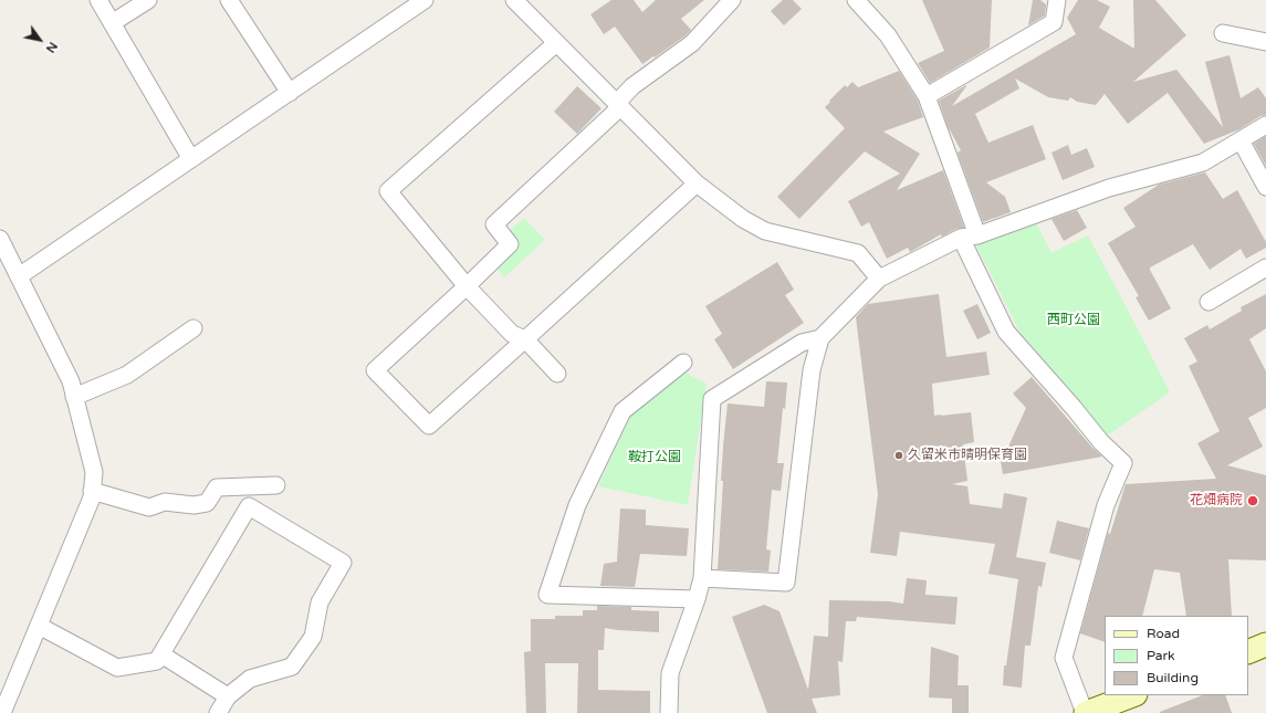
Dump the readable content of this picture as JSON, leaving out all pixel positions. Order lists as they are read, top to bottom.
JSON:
{
  "parks": ["西町公園", "鞍打公園"],
  "places": ["久留米市晴明保育園", "花畑病院"],
  "legend": ["Road", "Park", "Building"],
  "north": "bottom right"
}
